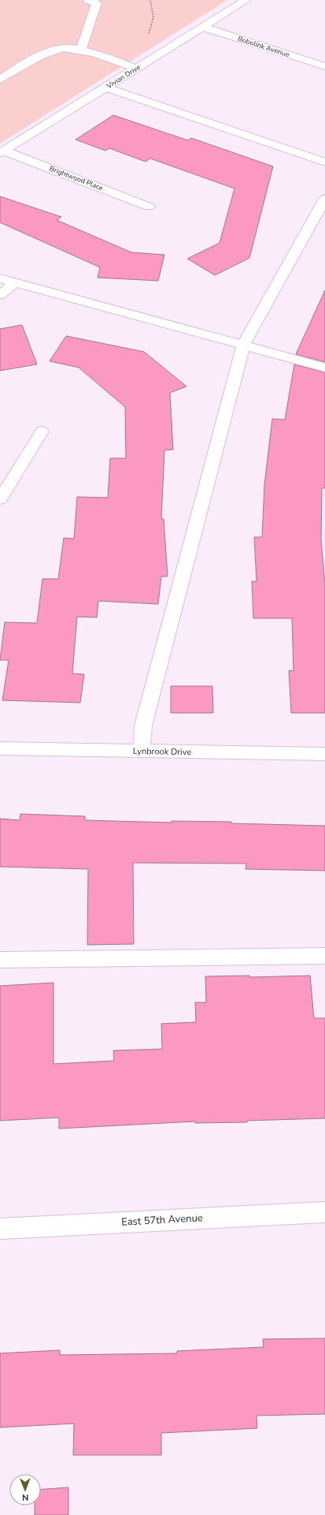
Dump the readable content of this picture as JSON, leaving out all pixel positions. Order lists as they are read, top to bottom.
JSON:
{
  "streets": {
    "street": [
      "Bobolink Avenue",
      "Vivian Drive",
      "Brightwood Place",
      "Lynbrook Drive",
      "East 57th Avenue"
    ]
  },
  "crossings": [
    ["Bobolink Avenue", "Vivian Drive"],
    ["Vivian Drive", "Brightwood Place"]
  ],
  "north": "bottom"
}
